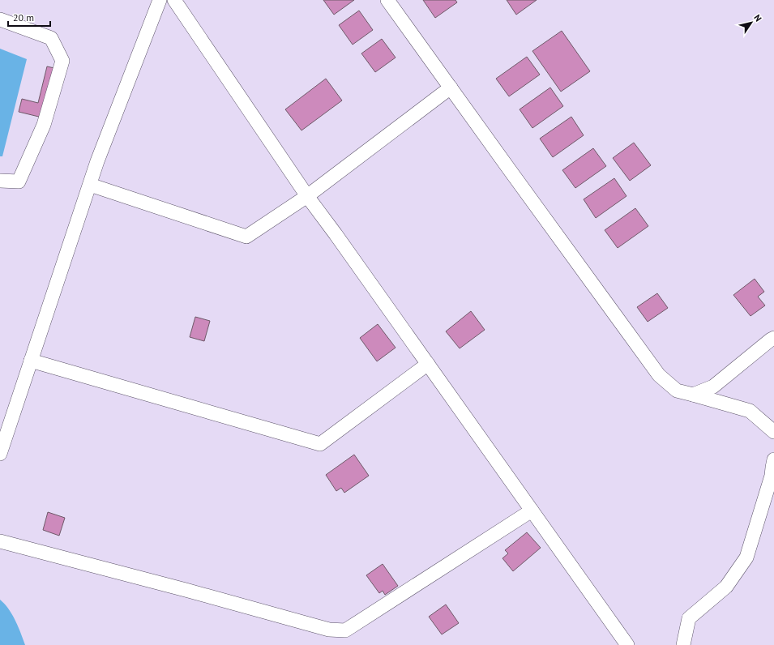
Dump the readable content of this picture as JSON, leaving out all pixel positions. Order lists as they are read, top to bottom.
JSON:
{
  "scale_bar": "20 m",
  "north": "top right"
}
